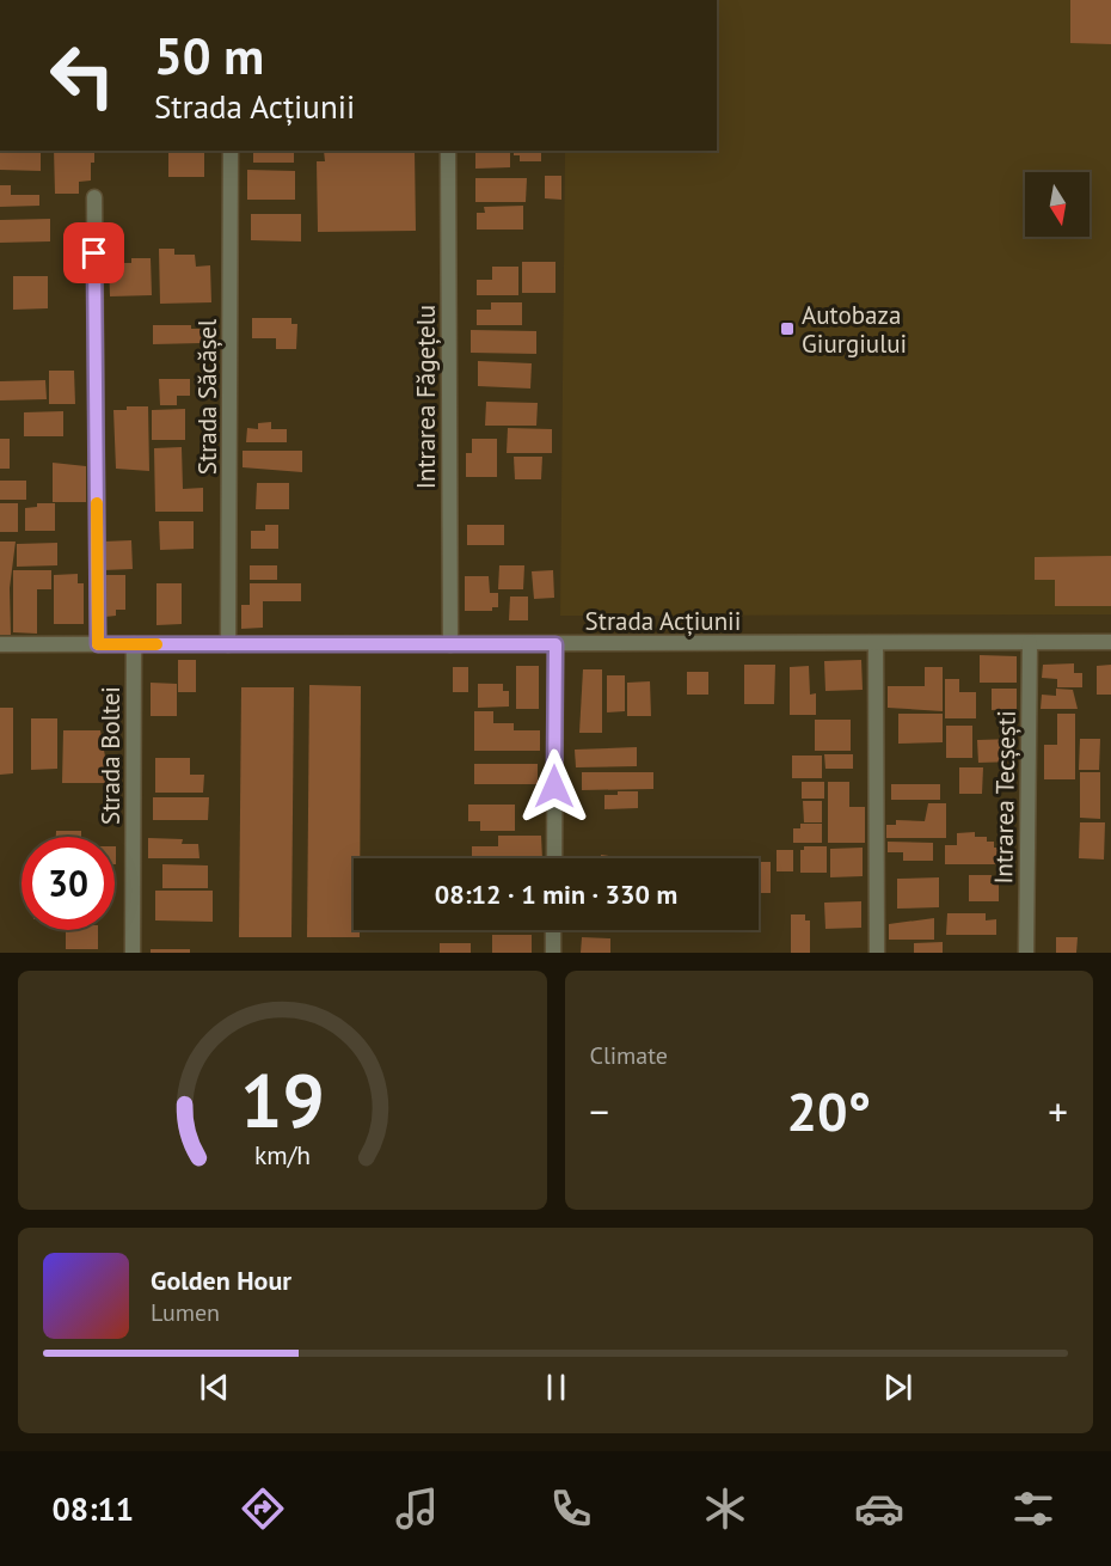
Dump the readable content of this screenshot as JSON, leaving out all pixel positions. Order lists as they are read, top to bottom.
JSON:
{
  "streets": {
    "street": [
      "Strada Săcășel",
      "Intrarea Făgețelu",
      "Strada Acțiunii",
      "Strada Boltei",
      "Intrarea Tecșești"
    ]
  },
  "crossings": [
    ["Strada Săcășel", "Strada Acțiunii"],
    ["Intrarea Făgețelu", "Strada Acțiunii"],
    ["Strada Acțiunii", "Strada Boltei"],
    ["Strada Acțiunii", "Intrarea Tecșești"]
  ],
  "places": {
    "transit": ["Autobaza Giurgiului"]
  },
  "north": "bottom",
  "page": {
    "turn": ["50 m", "Strada Acțiunii"],
    "limit": "30",
    "trip": "08:12 · 1 min · 330 m",
    "tile": "Climate",
    "heat": ["−", "20°", "+"],
    "song": ["Golden Hour", "Lumen"],
    "tabs": "08:11",
    "gauge": ["19", "km/h"]
  }
}
